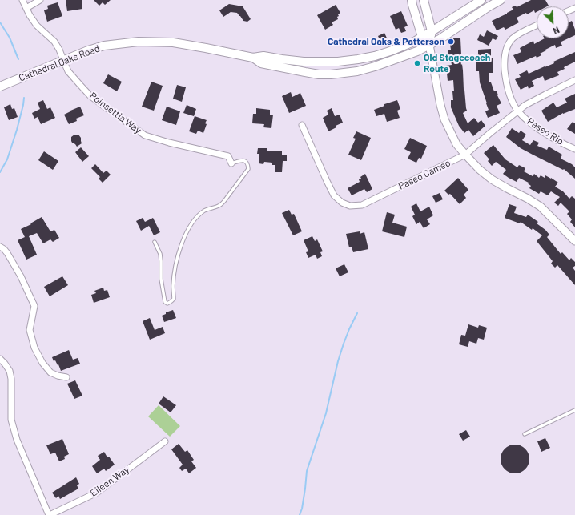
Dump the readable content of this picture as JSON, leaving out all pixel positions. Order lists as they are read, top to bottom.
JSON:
{
  "streets": {
    "main road": ["Cathedral Oaks Road"],
    "street": [
      "Poinsettia Way",
      "Paseo Rio",
      "Paseo Cameo",
      "Eileen Way"
    ]
  },
  "crossings": [
    ["Cathedral Oaks Road", "Poinsettia Way"],
    ["Paseo Rio", "Paseo Cameo"]
  ],
  "places": ["Cathedral Oaks & Patterson", "Old Stagecoach Route"],
  "north": "bottom right"
}
